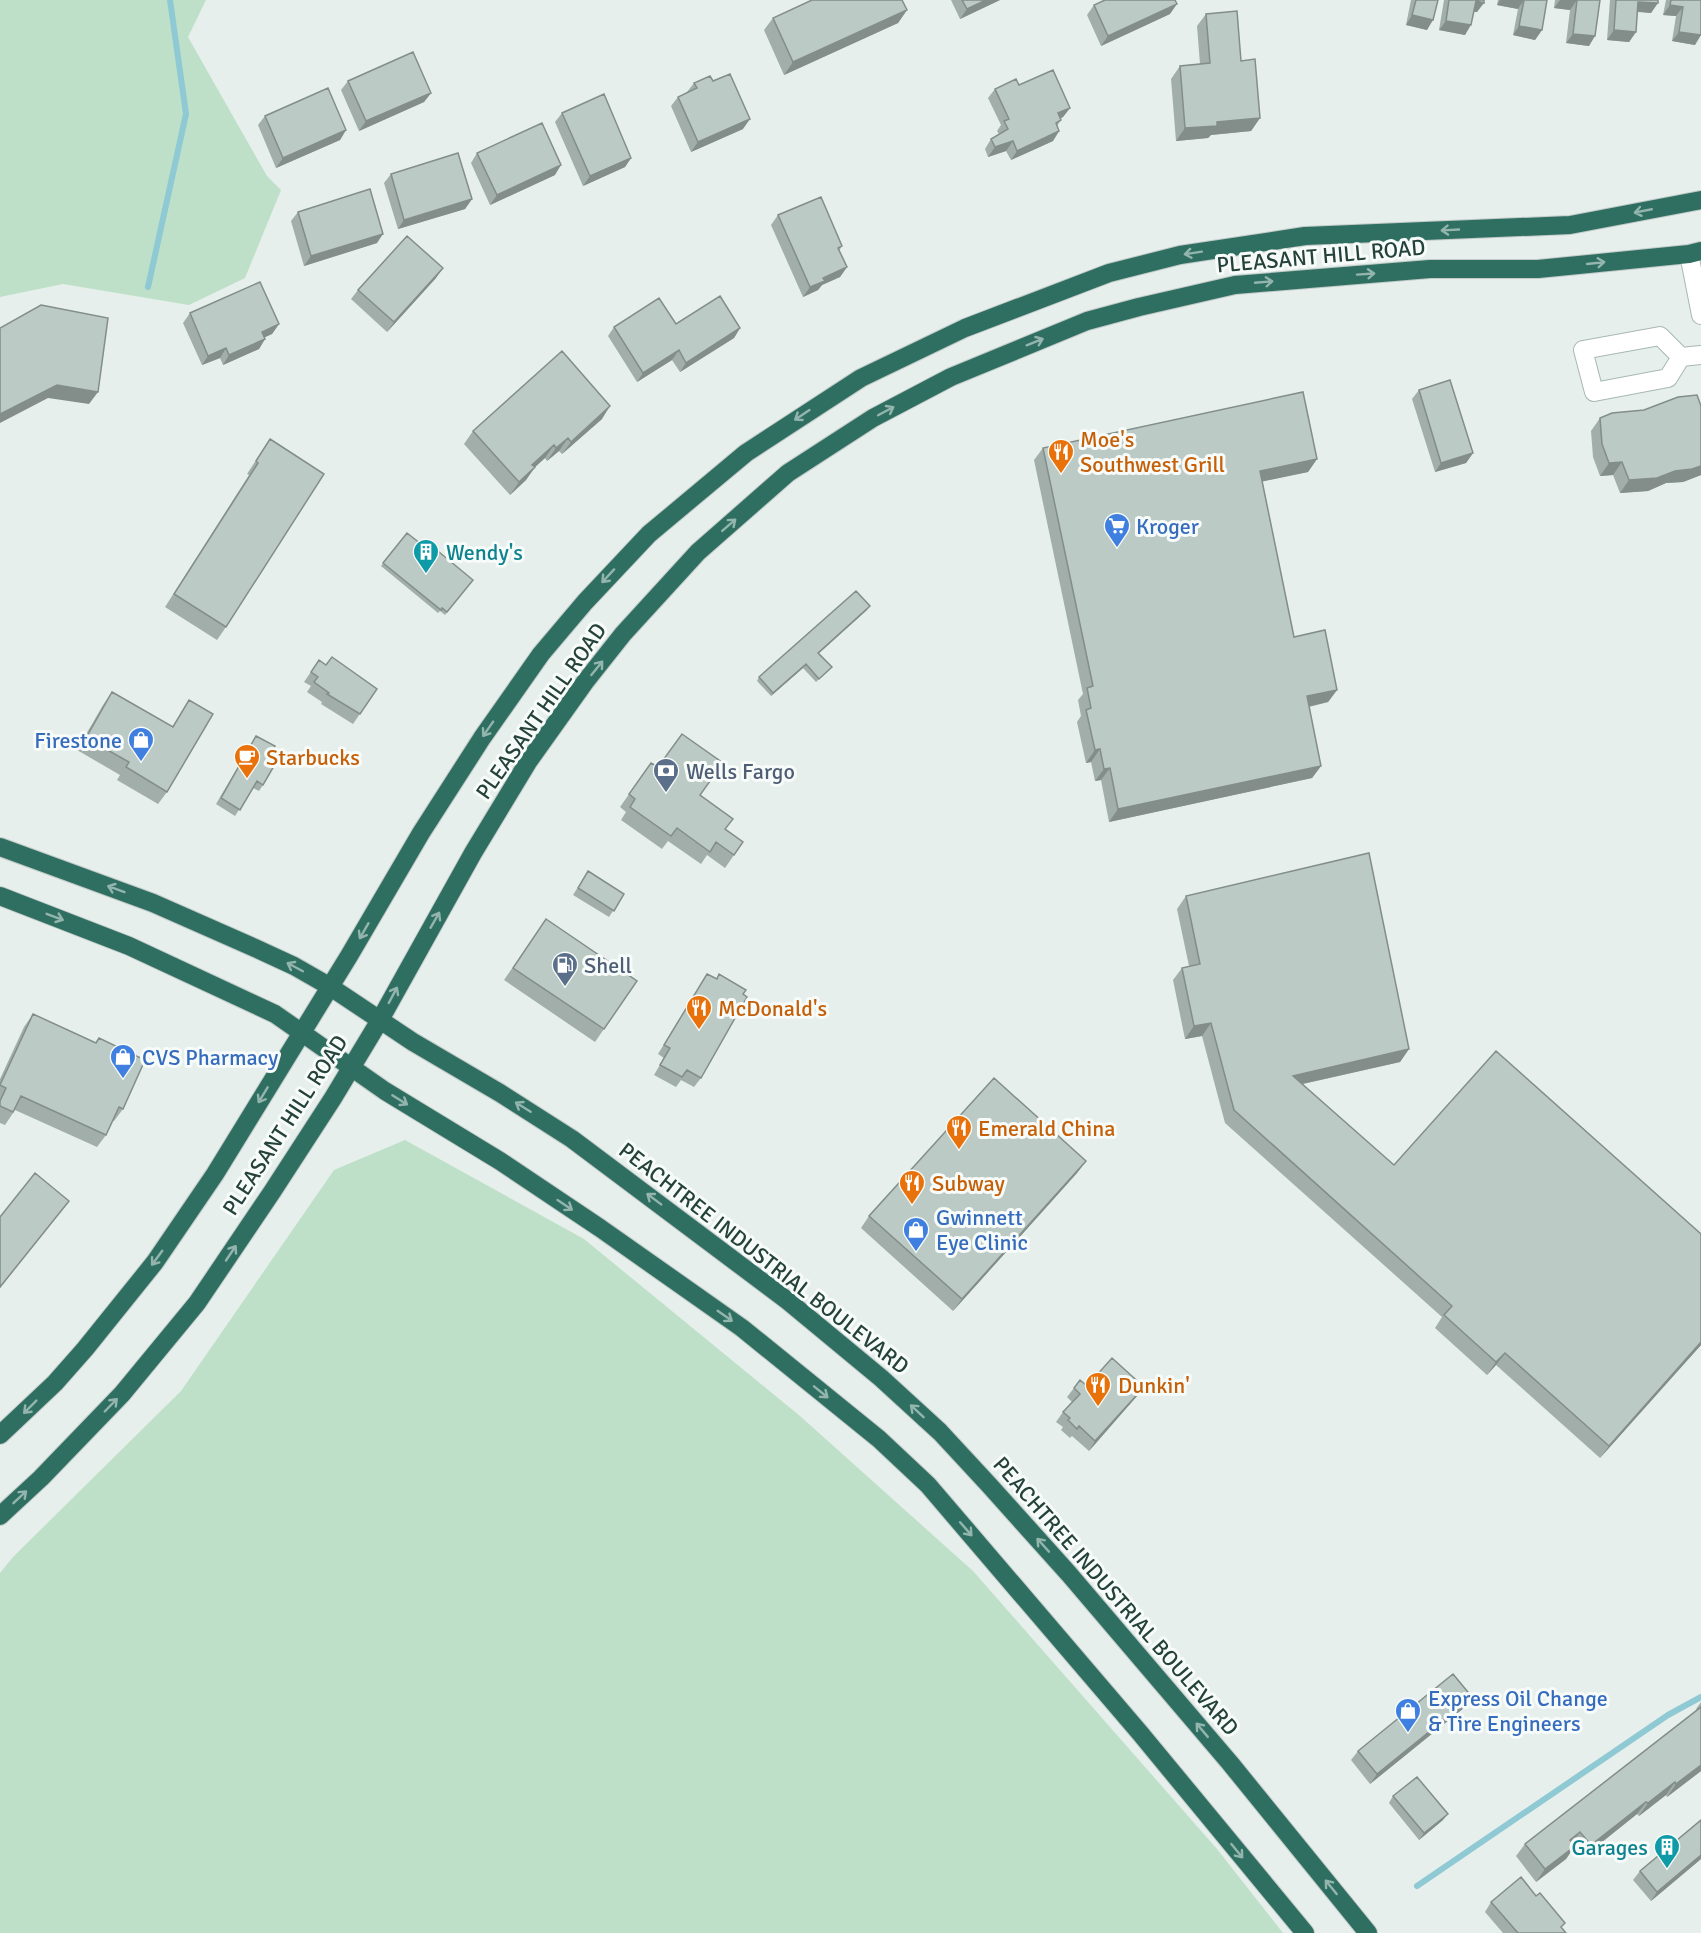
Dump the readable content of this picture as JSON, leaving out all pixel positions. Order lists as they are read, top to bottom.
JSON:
{
  "streets": {
    "highway": ["PLEASANT HILL ROAD", "PEACHTREE INDUSTRIAL BOULEVARD"]
  },
  "crossings": [
    ["PLEASANT HILL ROAD", "PEACHTREE INDUSTRIAL BOULEVARD"]
  ],
  "places": {
    "restaurant": [
      "Moe's Southwest Grill",
      "McDonald's",
      "Emerald China",
      "Subway",
      "Dunkin'"
    ],
    "supermarket": ["Kroger"],
    "building": ["Wendy's", "Garages"],
    "shop": [
      "Firestone",
      "CVS Pharmacy",
      "Gwinnett Eye Clinic",
      "Express Oil Change & Tire Engineers"
    ],
    "cafe": ["Starbucks"],
    "bank": ["Wells Fargo"],
    "fuel station": ["Shell"]
  }
}
